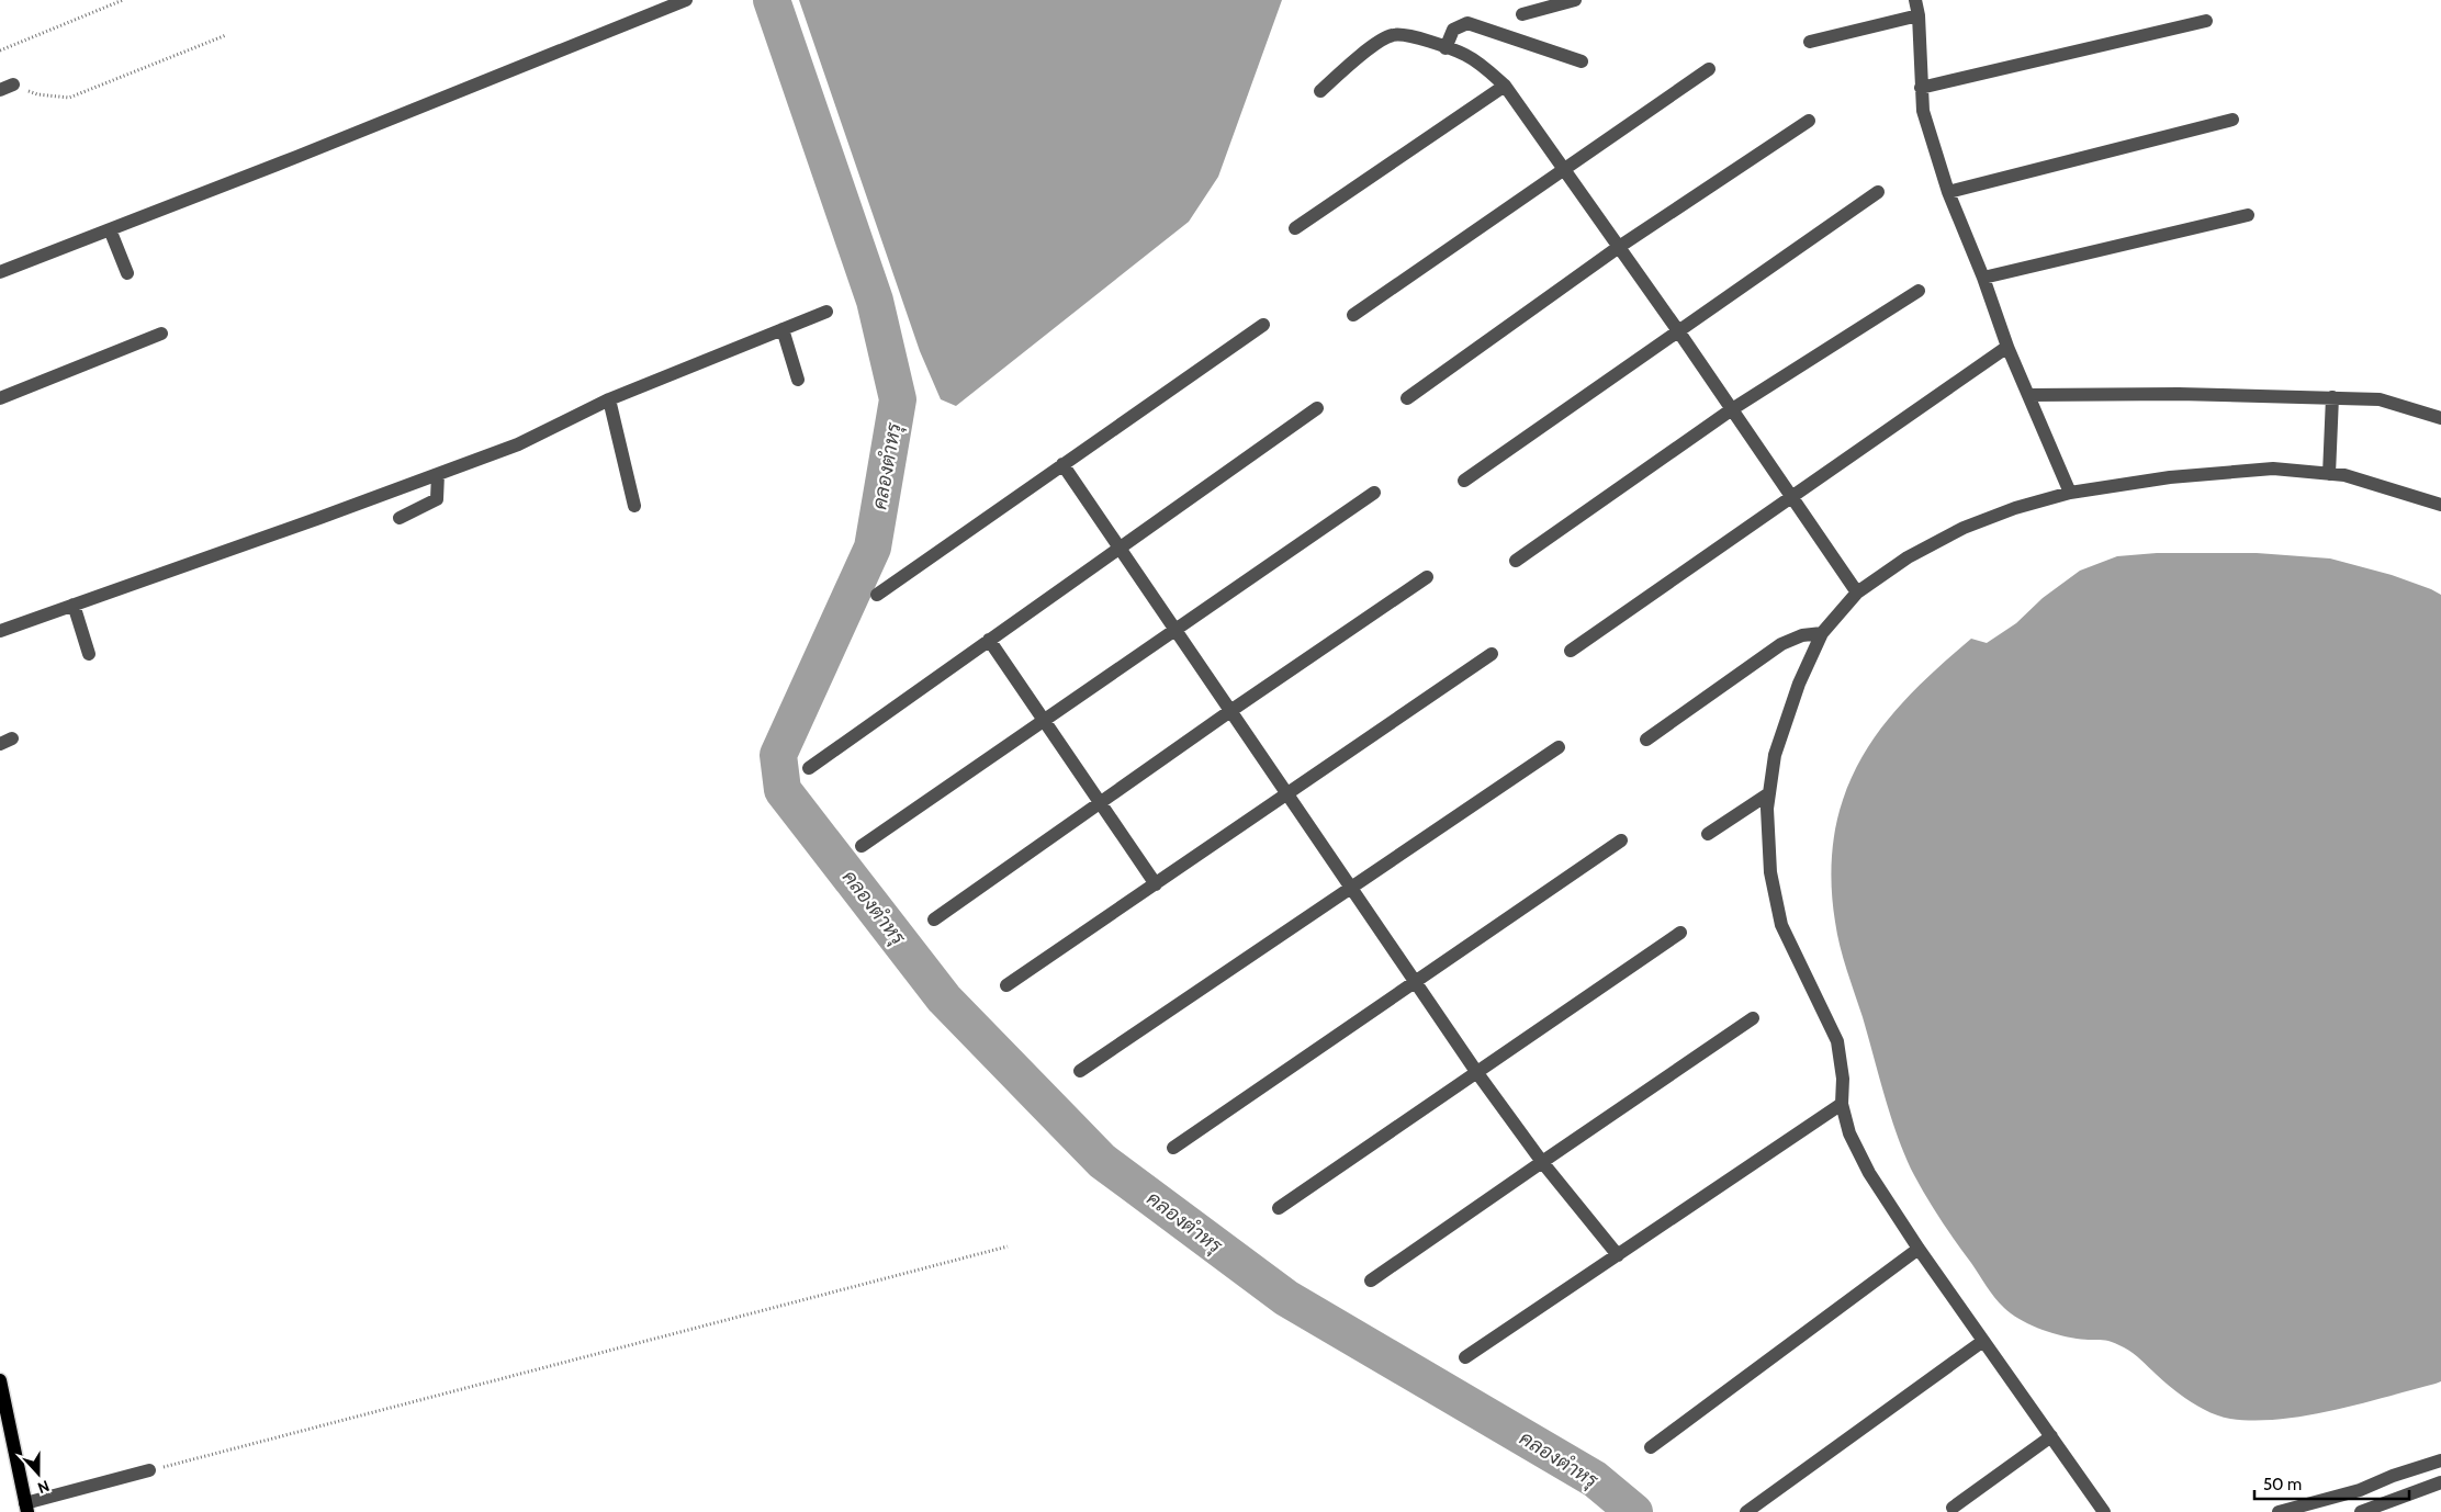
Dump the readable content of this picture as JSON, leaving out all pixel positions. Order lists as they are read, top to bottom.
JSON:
{
  "water": ["คลองตำหรุ"],
  "scale_bar": "50 m",
  "north": "bottom"
}
